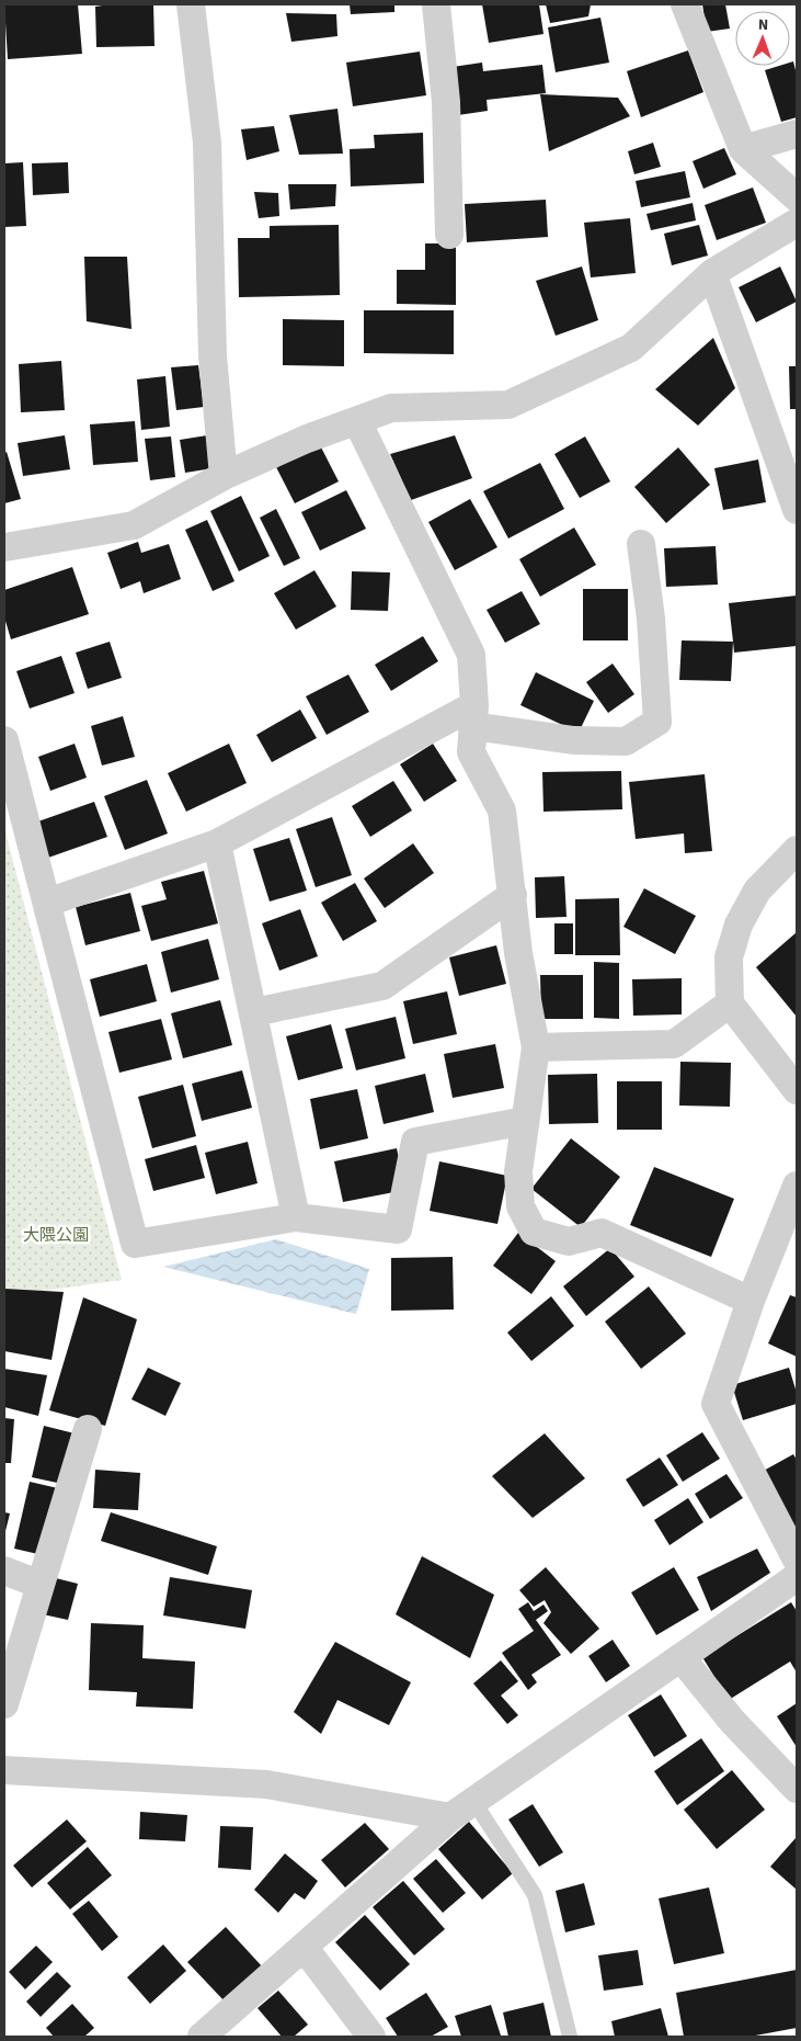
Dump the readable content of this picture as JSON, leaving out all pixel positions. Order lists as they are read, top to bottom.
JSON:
{
  "parks": ["大隈公園"],
  "north": "top"
}
